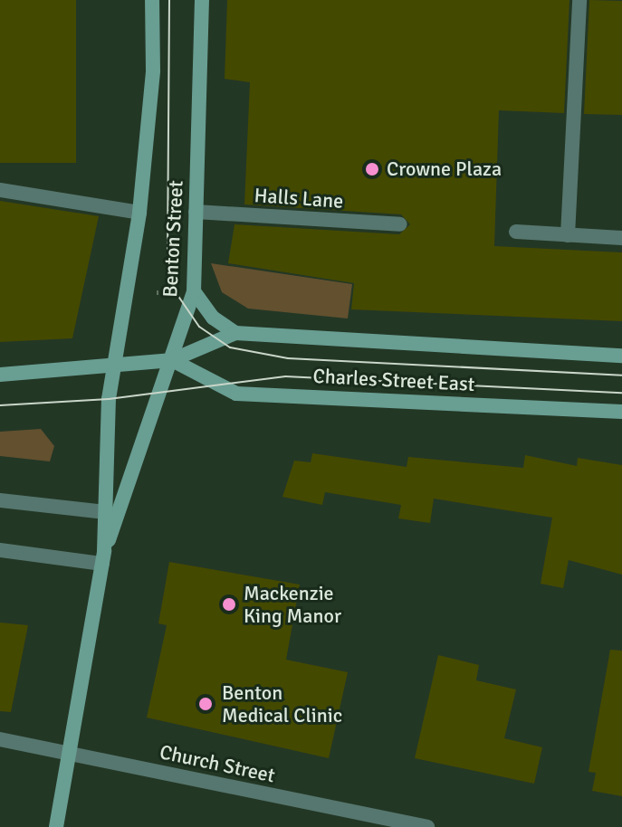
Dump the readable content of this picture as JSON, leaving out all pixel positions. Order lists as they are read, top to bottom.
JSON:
{
  "streets": {
    "main road": ["Benton Street", "Charles Street East"],
    "street": ["Halls Lane", "Church Street"]
  },
  "crossings": [
    ["Halls Lane", "Benton Street"],
    ["Benton Street", "Charles Street East"],
    ["Benton Street", "Church Street"]
  ],
  "places": ["Crowne Plaza", "Mackenzie King Manor", "Benton Medical Clinic"]
}
